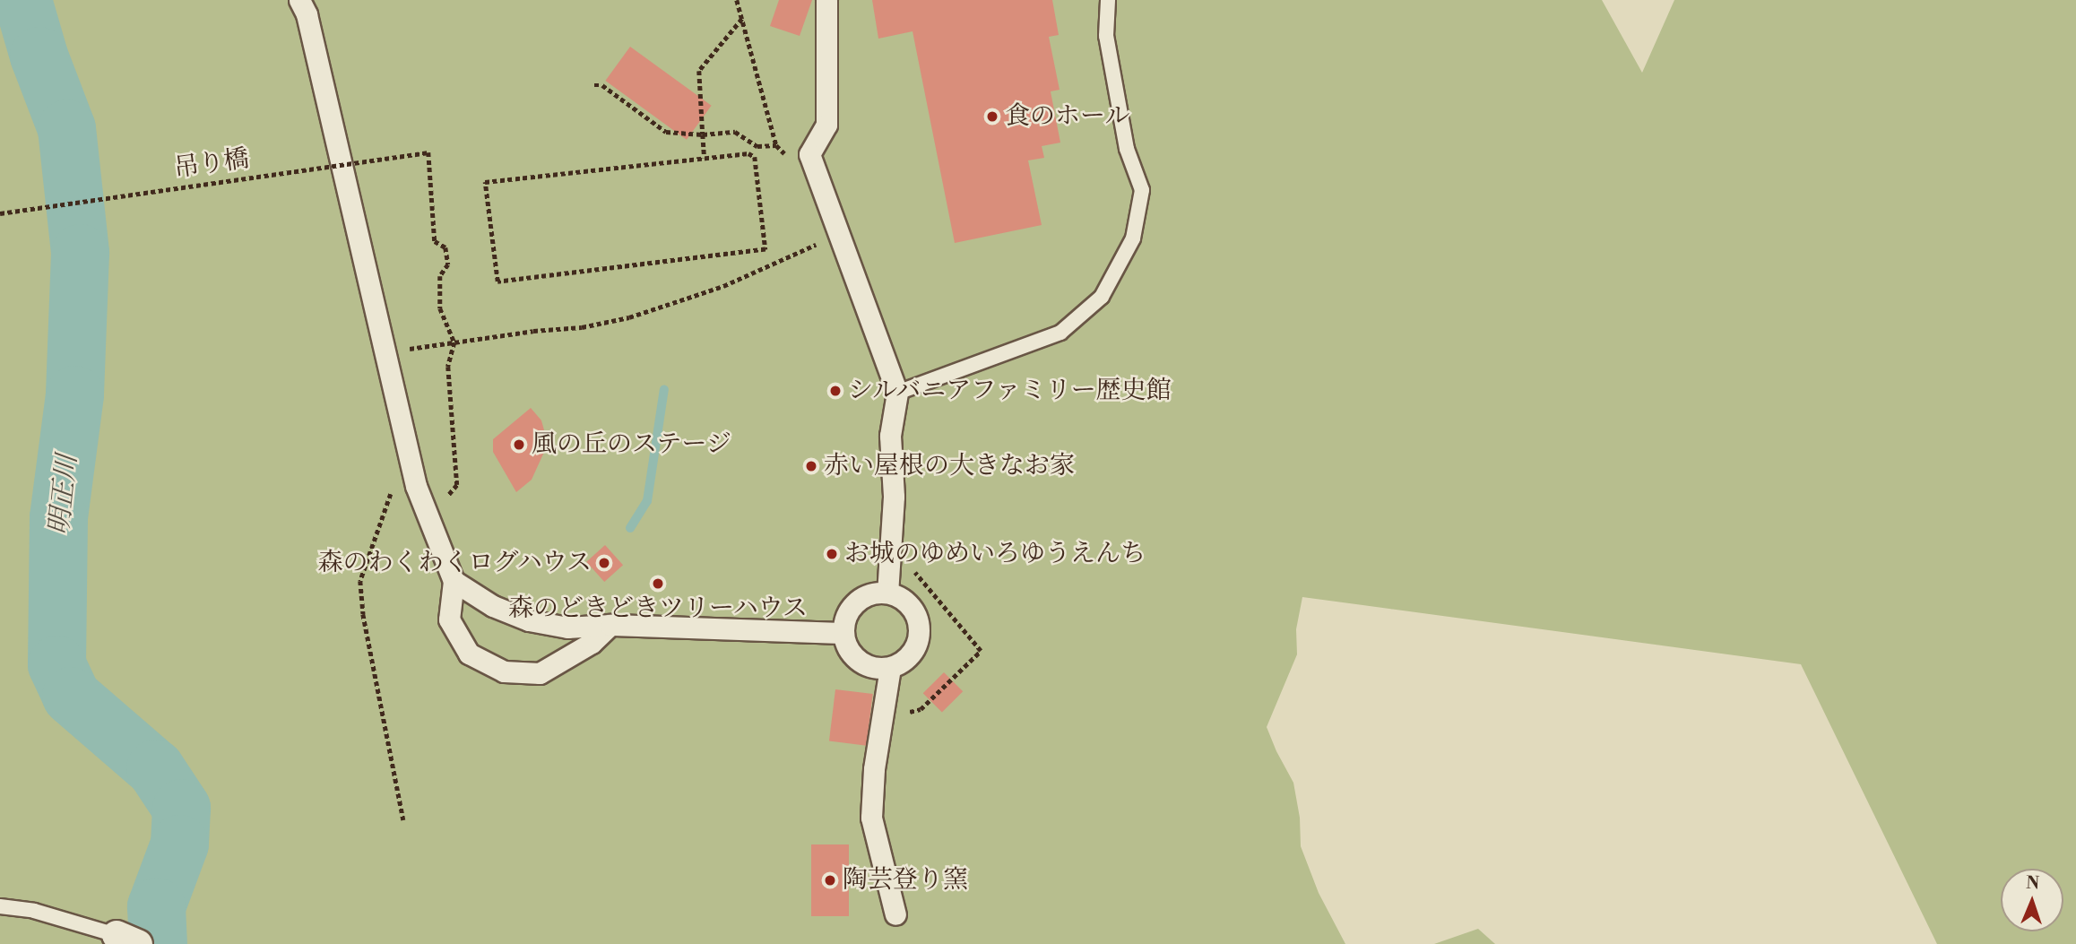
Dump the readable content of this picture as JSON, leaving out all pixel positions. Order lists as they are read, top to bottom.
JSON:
{
  "streets": {
    "path": ["吊り橋"]
  },
  "water": ["明正川"],
  "places": [
    "食のホール",
    "シルバニアファミリー歴史館",
    "風の丘のステージ",
    "赤い屋根の大きなお家",
    "お城のゆめいろゆうえんち",
    "森のわくわくログハウス",
    "森のどきどきツリーハウス",
    "陶芸登り窯"
  ],
  "north": "top"
}
